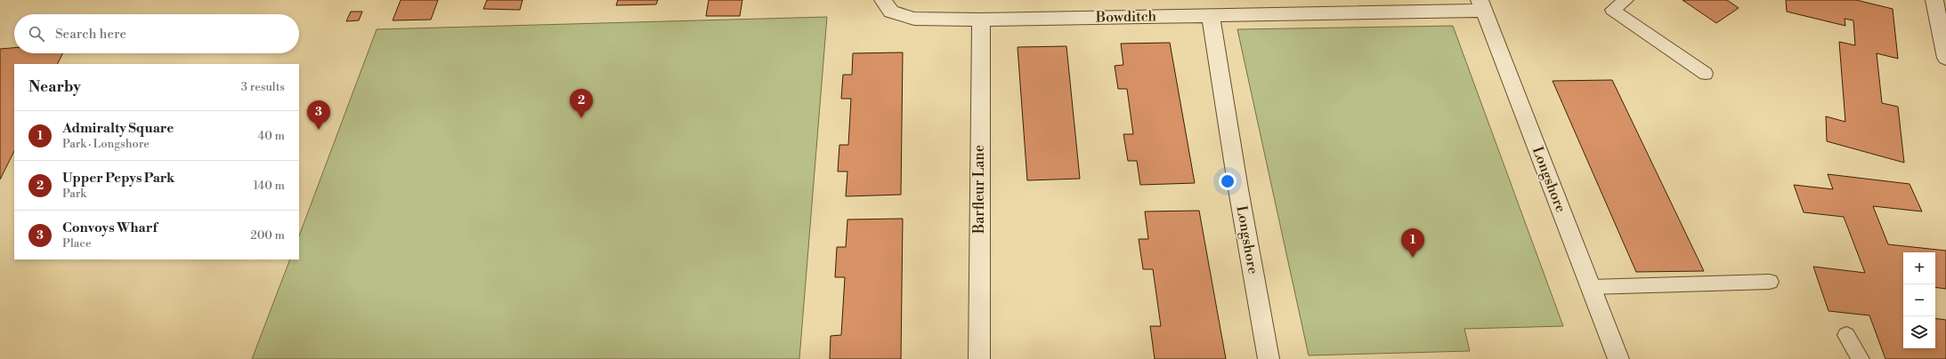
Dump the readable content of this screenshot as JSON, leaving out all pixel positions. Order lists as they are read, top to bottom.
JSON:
{
  "streets": {
    "street": ["Bowditch", "Longshore", "Barfleur Lane"]
  },
  "crossings": [
    ["Bowditch", "Longshore"],
    ["Bowditch", "Barfleur Lane"]
  ],
  "page": {
    "search": "Search here",
    "heading": ["Nearby", "3 results"],
    "pins": ["2", "3", "1"],
    "list": [
      {
        "mark": "1",
        "name": "Admiralty Square",
        "note": "Park · Longshore",
        "value": "40 m"
      },
      {
        "mark": "2",
        "name": "Upper Pepys Park",
        "note": "Park",
        "value": "140 m"
      },
      {
        "mark": "3",
        "name": "Convoys Wharf",
        "note": "Place",
        "value": "200 m"
      }
    ],
    "map_buttons": ["+", "−"]
  }
}
